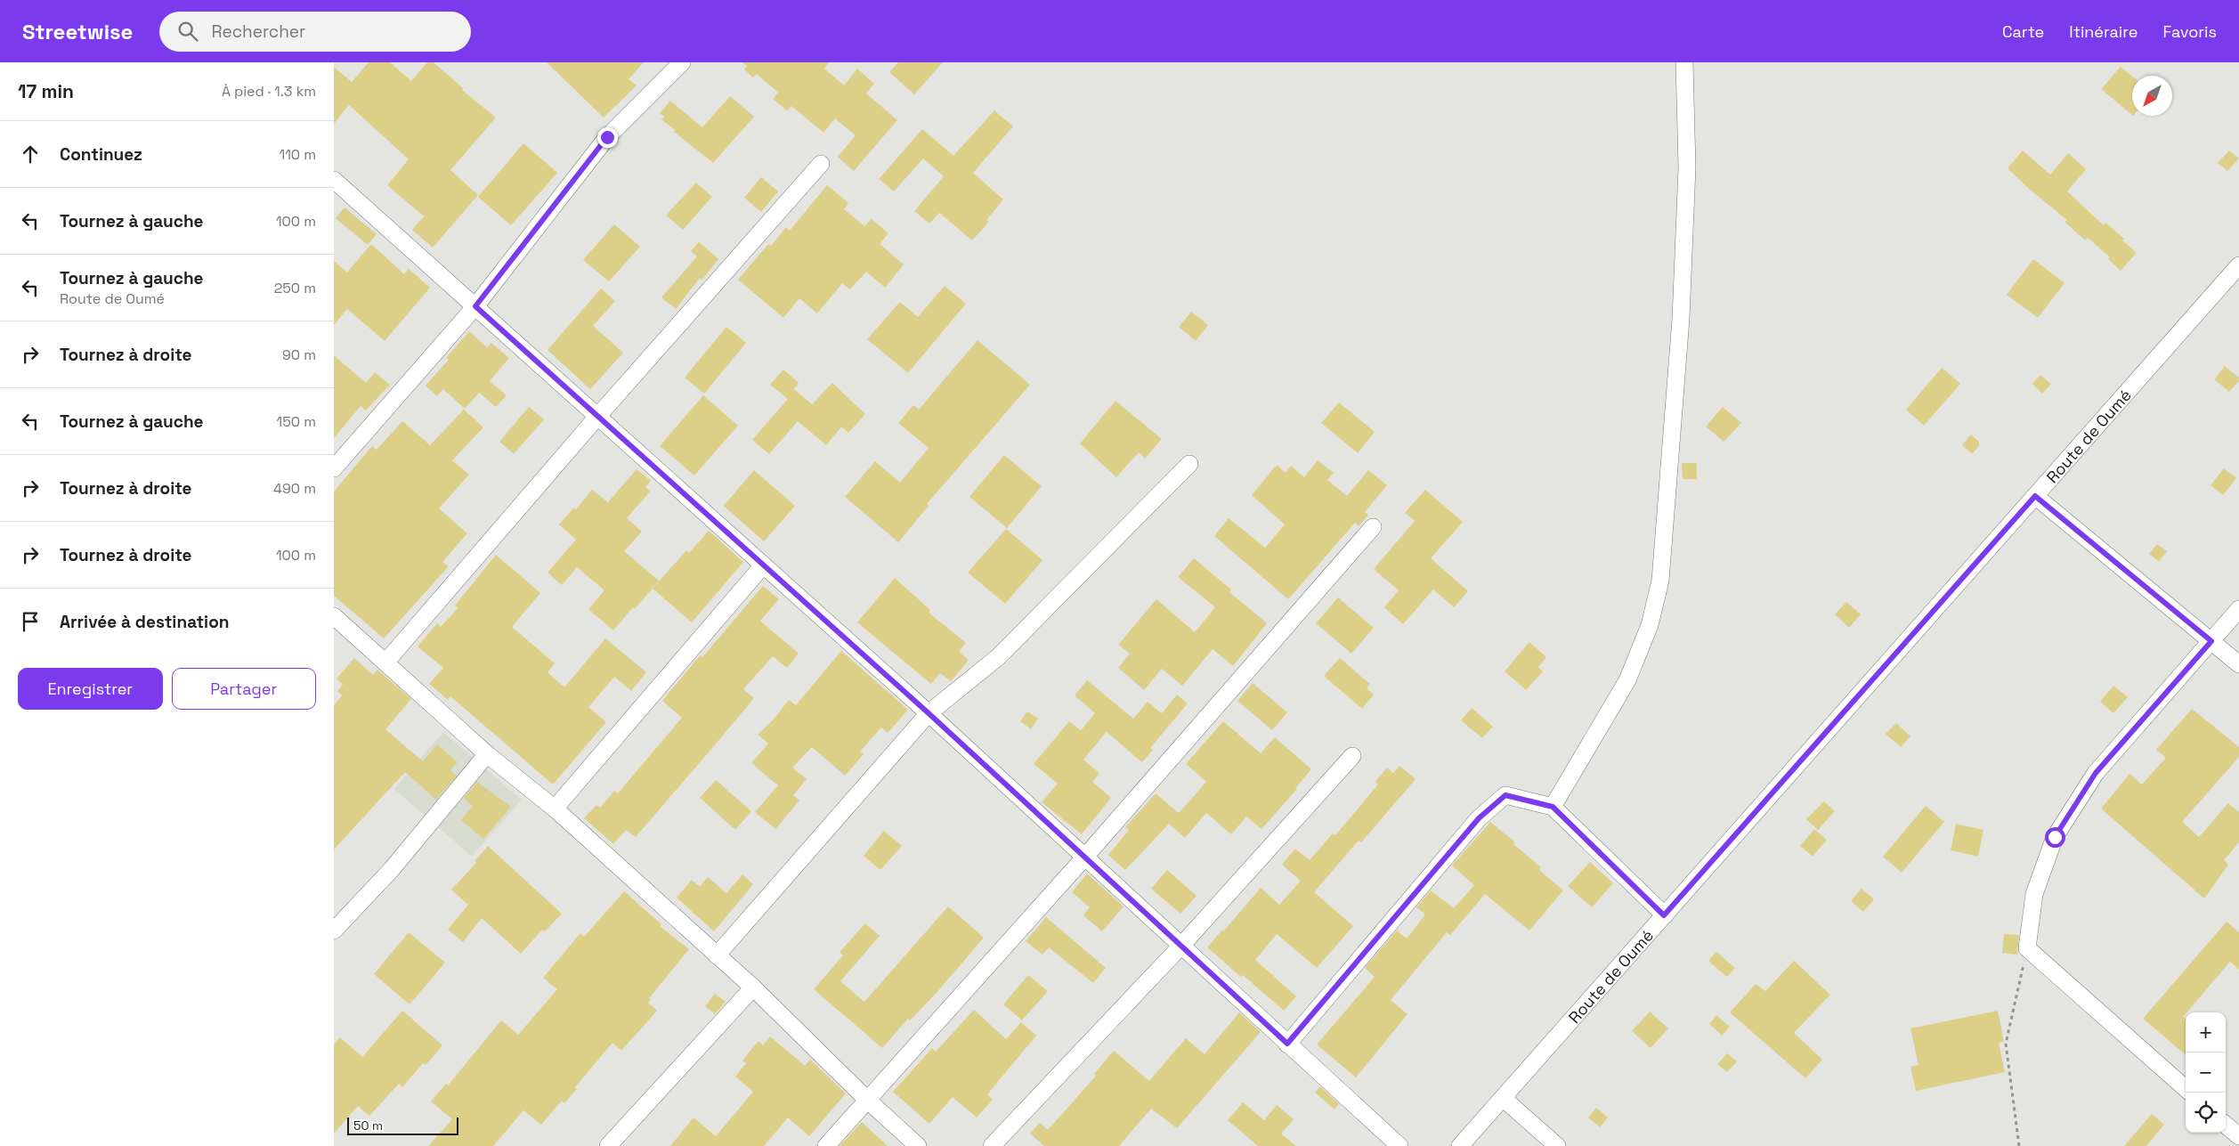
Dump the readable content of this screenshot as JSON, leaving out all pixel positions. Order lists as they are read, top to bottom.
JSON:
{
  "streets": {
    "street": ["Route de Oumé"]
  },
  "scale_bar": "50 m",
  "north": "bottom left",
  "page": {
    "header": "Streetwise",
    "search": "Rechercher",
    "nav": ["Carte", "Itinéraire", "Favoris"],
    "heading": ["17 min", "À pied · 1.3 km"],
    "list": [
      ["Continuez", "110 m"],
      ["Tournez à gauche", "100 m"],
      ["Tournez à gauche", "Route de Oumé", "250 m"],
      ["Tournez à droite", "90 m"],
      ["Tournez à gauche", "150 m"],
      ["Tournez à droite", "490 m"],
      ["Tournez à droite", "100 m"],
      "Arrivée à destination"
    ],
    "buttons": ["Enregistrer", "Partager"],
    "map_buttons": ["+", "−"],
    "scale": "50 m"
  }
}
